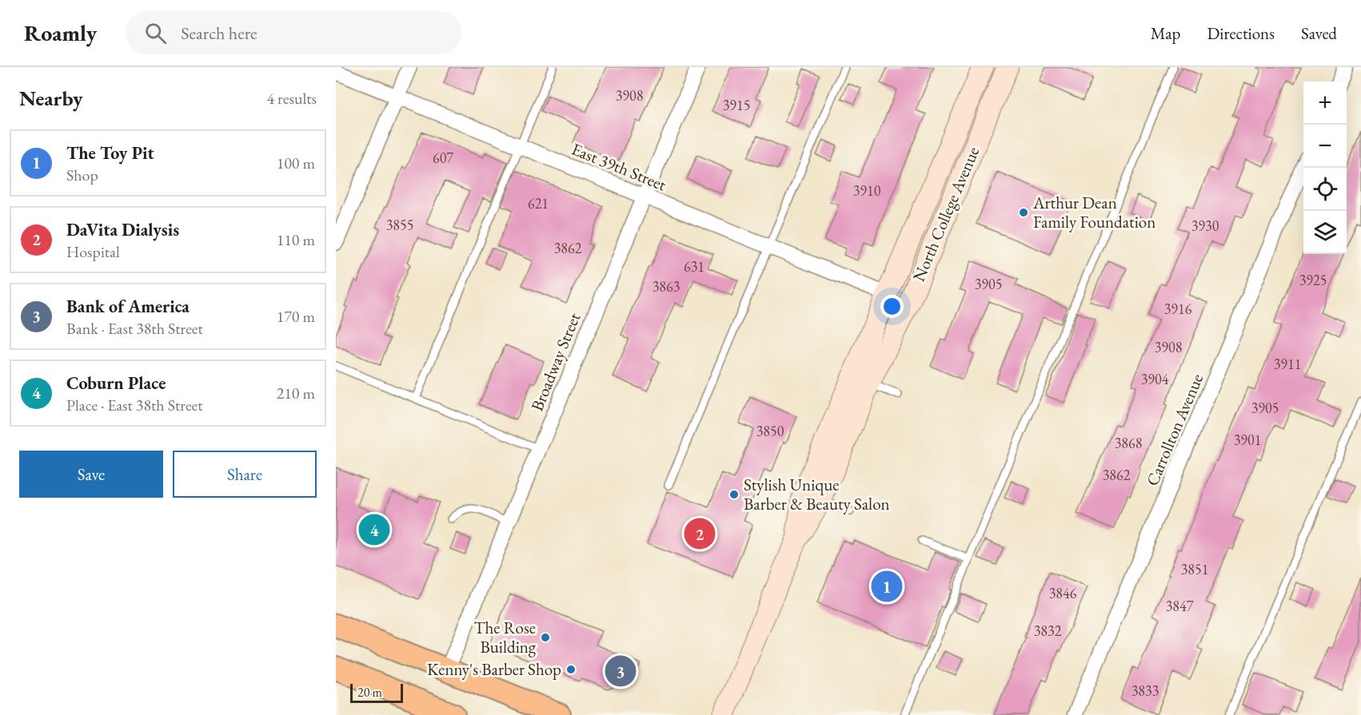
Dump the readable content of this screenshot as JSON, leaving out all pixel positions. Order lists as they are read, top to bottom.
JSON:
{
  "streets": {
    "main road": ["North College Avenue"],
    "street": ["East 39th Street", "Broadway Street", "Carrollton Avenue"]
  },
  "crossings": [
    ["East 39th Street", "North College Avenue"],
    ["East 39th Street", "Broadway Street"]
  ],
  "places": [
    "Arthur Dean Family Foundation",
    "Stylish Unique Barber & Beauty Salon",
    "The Rose Building",
    "Kenny's Barber Shop"
  ],
  "house_numbers": [
    "3908",
    "3915",
    "607",
    "3910",
    "621",
    "3855",
    "3930",
    "3862",
    "631",
    "3925",
    "3905",
    "3863",
    "3916",
    "3908",
    "3911",
    "3904",
    "3905",
    "3850",
    "3901",
    "3868",
    "3862",
    "3851",
    "3846",
    "3847",
    "3832",
    "3833"
  ],
  "scale_bar": "20 m",
  "page": {
    "header": "Roamly",
    "search": "Search here",
    "nav": ["Map", "Directions", "Saved"],
    "heading": ["Nearby", "4 results"],
    "map_buttons": ["+", "−"],
    "list": [
      {
        "mark": "1",
        "name": "The Toy Pit",
        "note": "Shop",
        "value": "100 m"
      },
      {
        "mark": "2",
        "name": "DaVita Dialysis",
        "note": "Hospital",
        "value": "110 m"
      },
      {
        "mark": "3",
        "name": "Bank of America",
        "note": "Bank · East 38th Street",
        "value": "170 m"
      },
      {
        "mark": "4",
        "name": "Coburn Place",
        "note": "Place · East 38th Street",
        "value": "210 m"
      }
    ],
    "buttons": ["Save", "Share"],
    "pins": [
      "4",
      "2",
      "1",
      "3"
    ],
    "scale": "20 m"
  }
}
